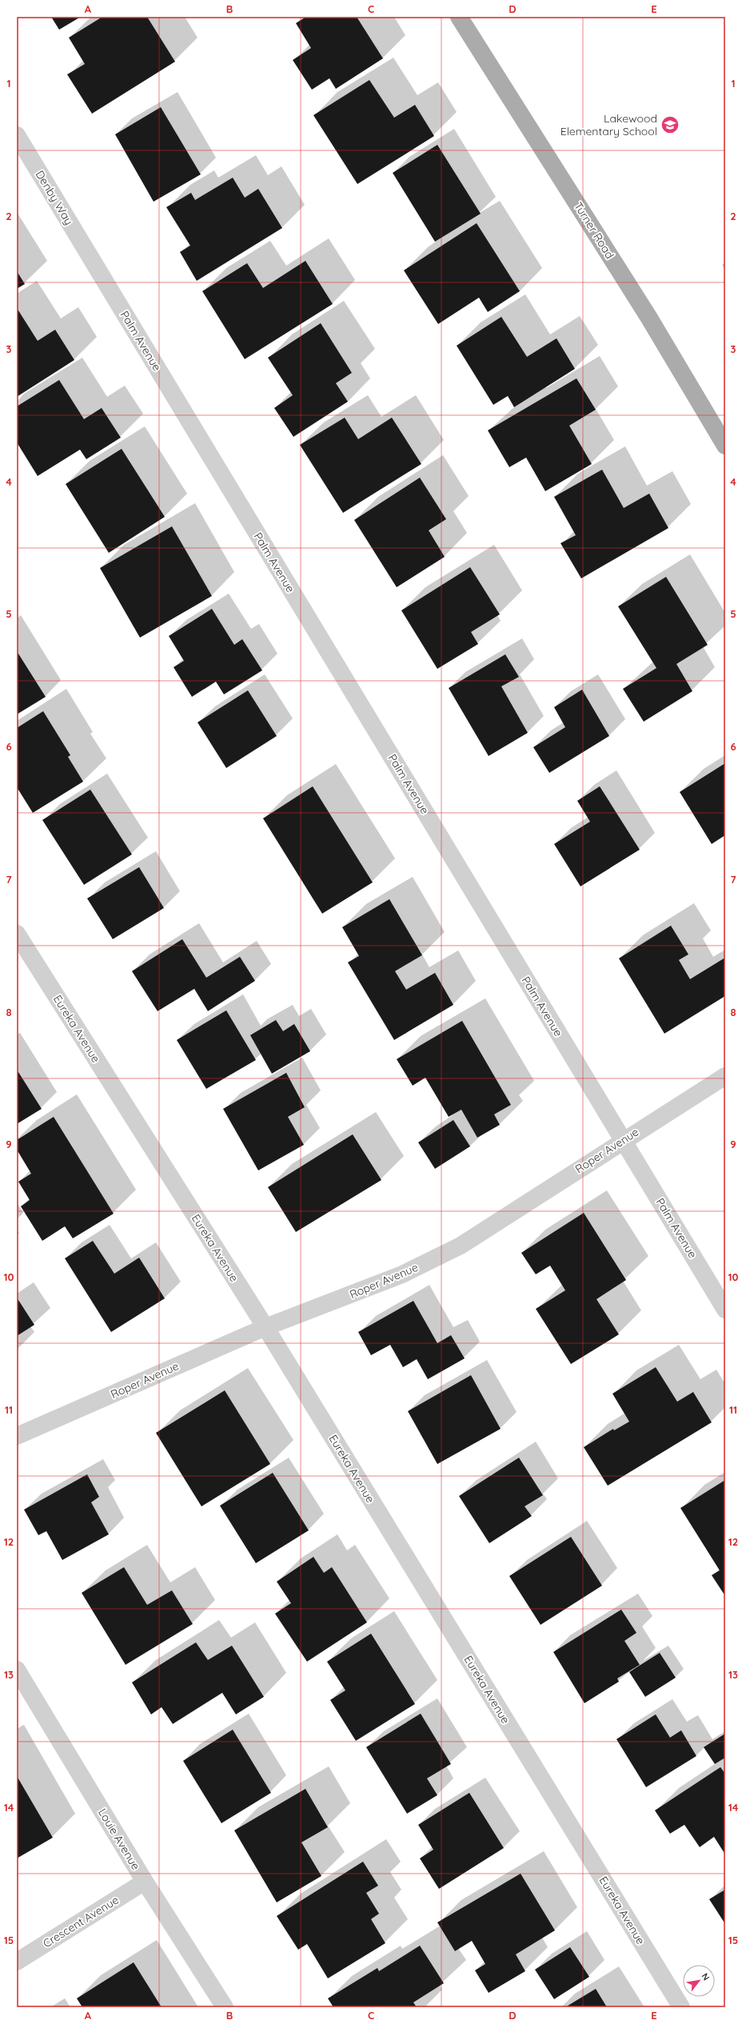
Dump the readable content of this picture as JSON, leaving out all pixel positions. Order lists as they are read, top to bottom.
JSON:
{
  "streets": {
    "main road": ["Turner Road"],
    "street": [
      "Denby Way",
      "Palm Avenue",
      "Eureka Avenue",
      "Roper Avenue",
      "Louie Avenue",
      "Crescent Avenue"
    ]
  },
  "crossings": [
    ["Denby Way", "Palm Avenue"],
    ["Palm Avenue", "Roper Avenue"],
    ["Eureka Avenue", "Roper Avenue"],
    ["Louie Avenue", "Crescent Avenue"]
  ],
  "places": {
    "school or university": ["Lakewood Elementary School"]
  },
  "north": "top right",
  "grid": {
    "columns": [
      "A",
      "B",
      "C",
      "D",
      "E"
    ],
    "rows": [
      "1",
      "2",
      "3",
      "4",
      "5",
      "6",
      "7",
      "8",
      "9",
      "10",
      "11",
      "12",
      "13",
      "14",
      "15"
    ]
  }
}
